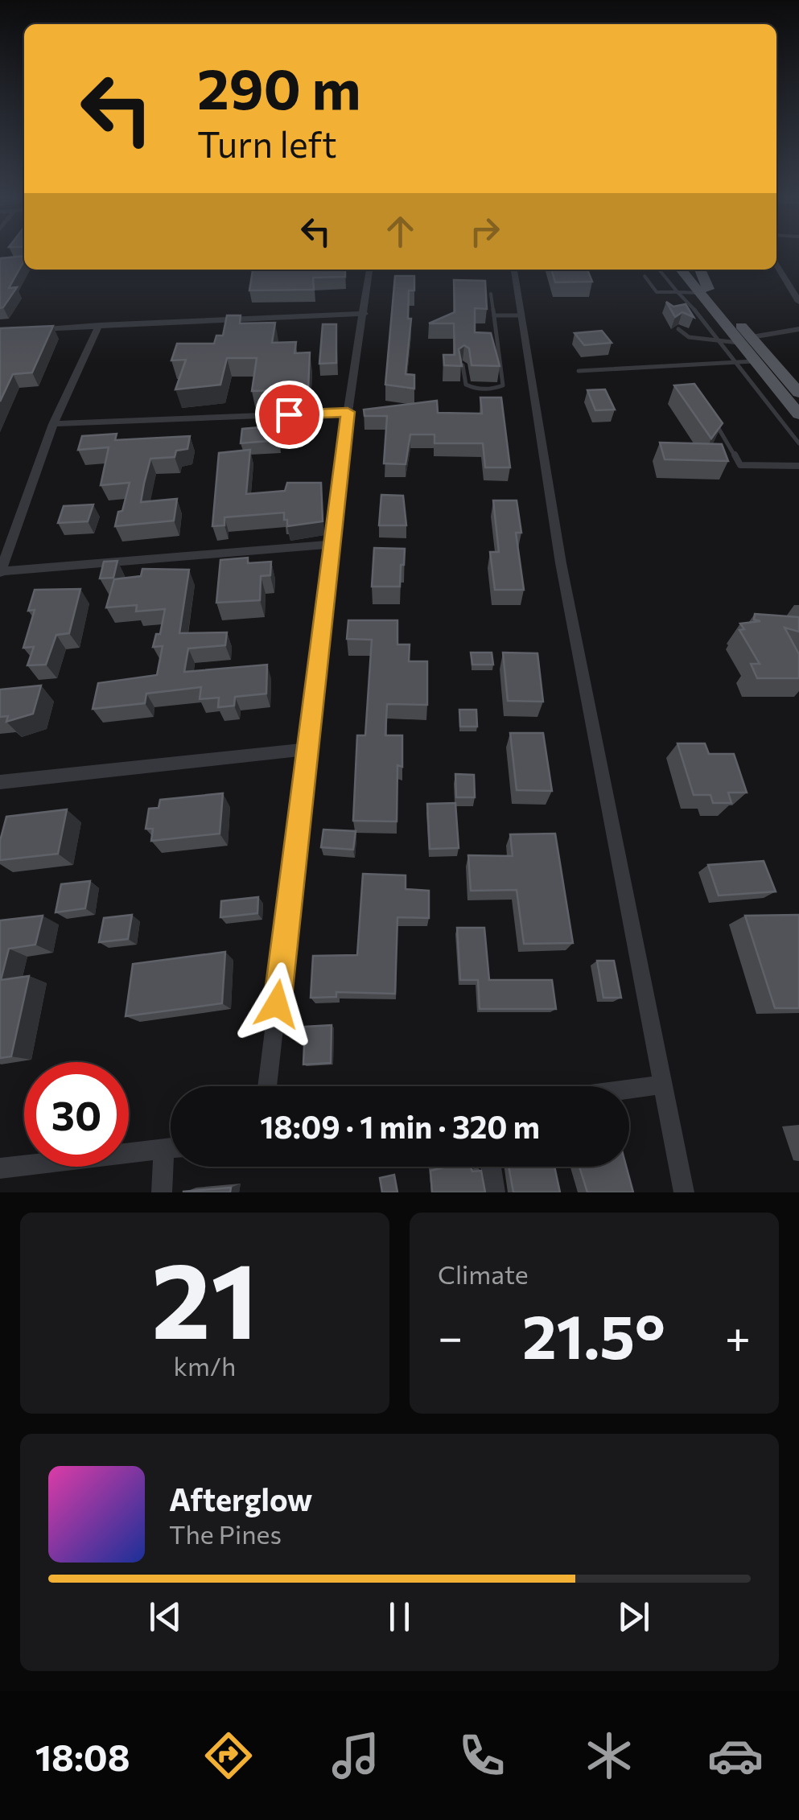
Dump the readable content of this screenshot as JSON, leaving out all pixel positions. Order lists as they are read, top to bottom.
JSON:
{
  "page": {
    "turn": ["290 m", "Turn left"],
    "limit": "30",
    "trip": "18:09 · 1 min · 320 m",
    "tile": [
      ["21", "km/h"],
      "Climate"
    ],
    "heat": ["−", "21.5°", "+"],
    "song": ["Afterglow", "The Pines"],
    "tabs": "18:08"
  }
}
